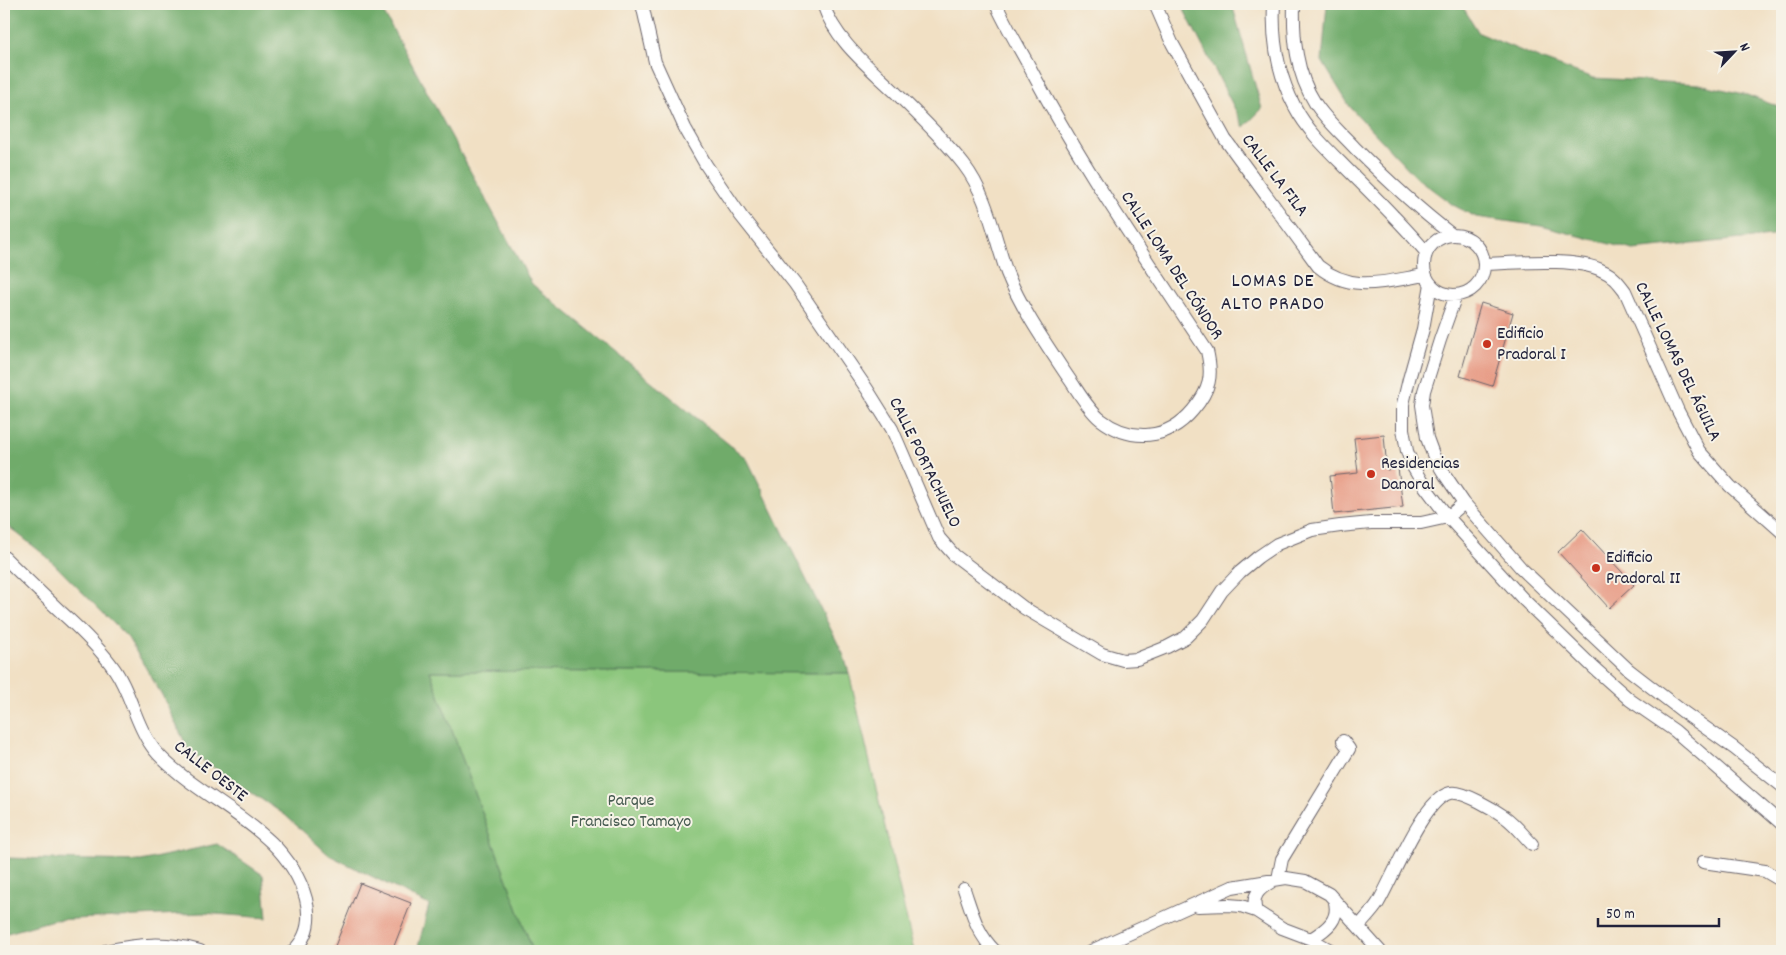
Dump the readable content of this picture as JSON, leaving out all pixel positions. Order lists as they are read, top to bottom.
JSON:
{
  "streets": {
    "street": [
      "CALLE LA FILA",
      "CALLE LOMA DEL CÓNDOR",
      "CALLE LOMAS DEL ÁGUILA",
      "CALLE PORTACHUELO",
      "CALLE OESTE"
    ]
  },
  "crossings": [
    ["CALLE LA FILA", "CALLE LOMAS DEL ÁGUILA"]
  ],
  "districts": ["LOMAS DE ALTO PRADO"],
  "parks": ["Parque Francisco Tamayo"],
  "places": ["Edificio Pradoral I", "Residencias Danoral", "Edificio Pradoral II"],
  "scale_bar": "50 m",
  "north": "top right"
}
